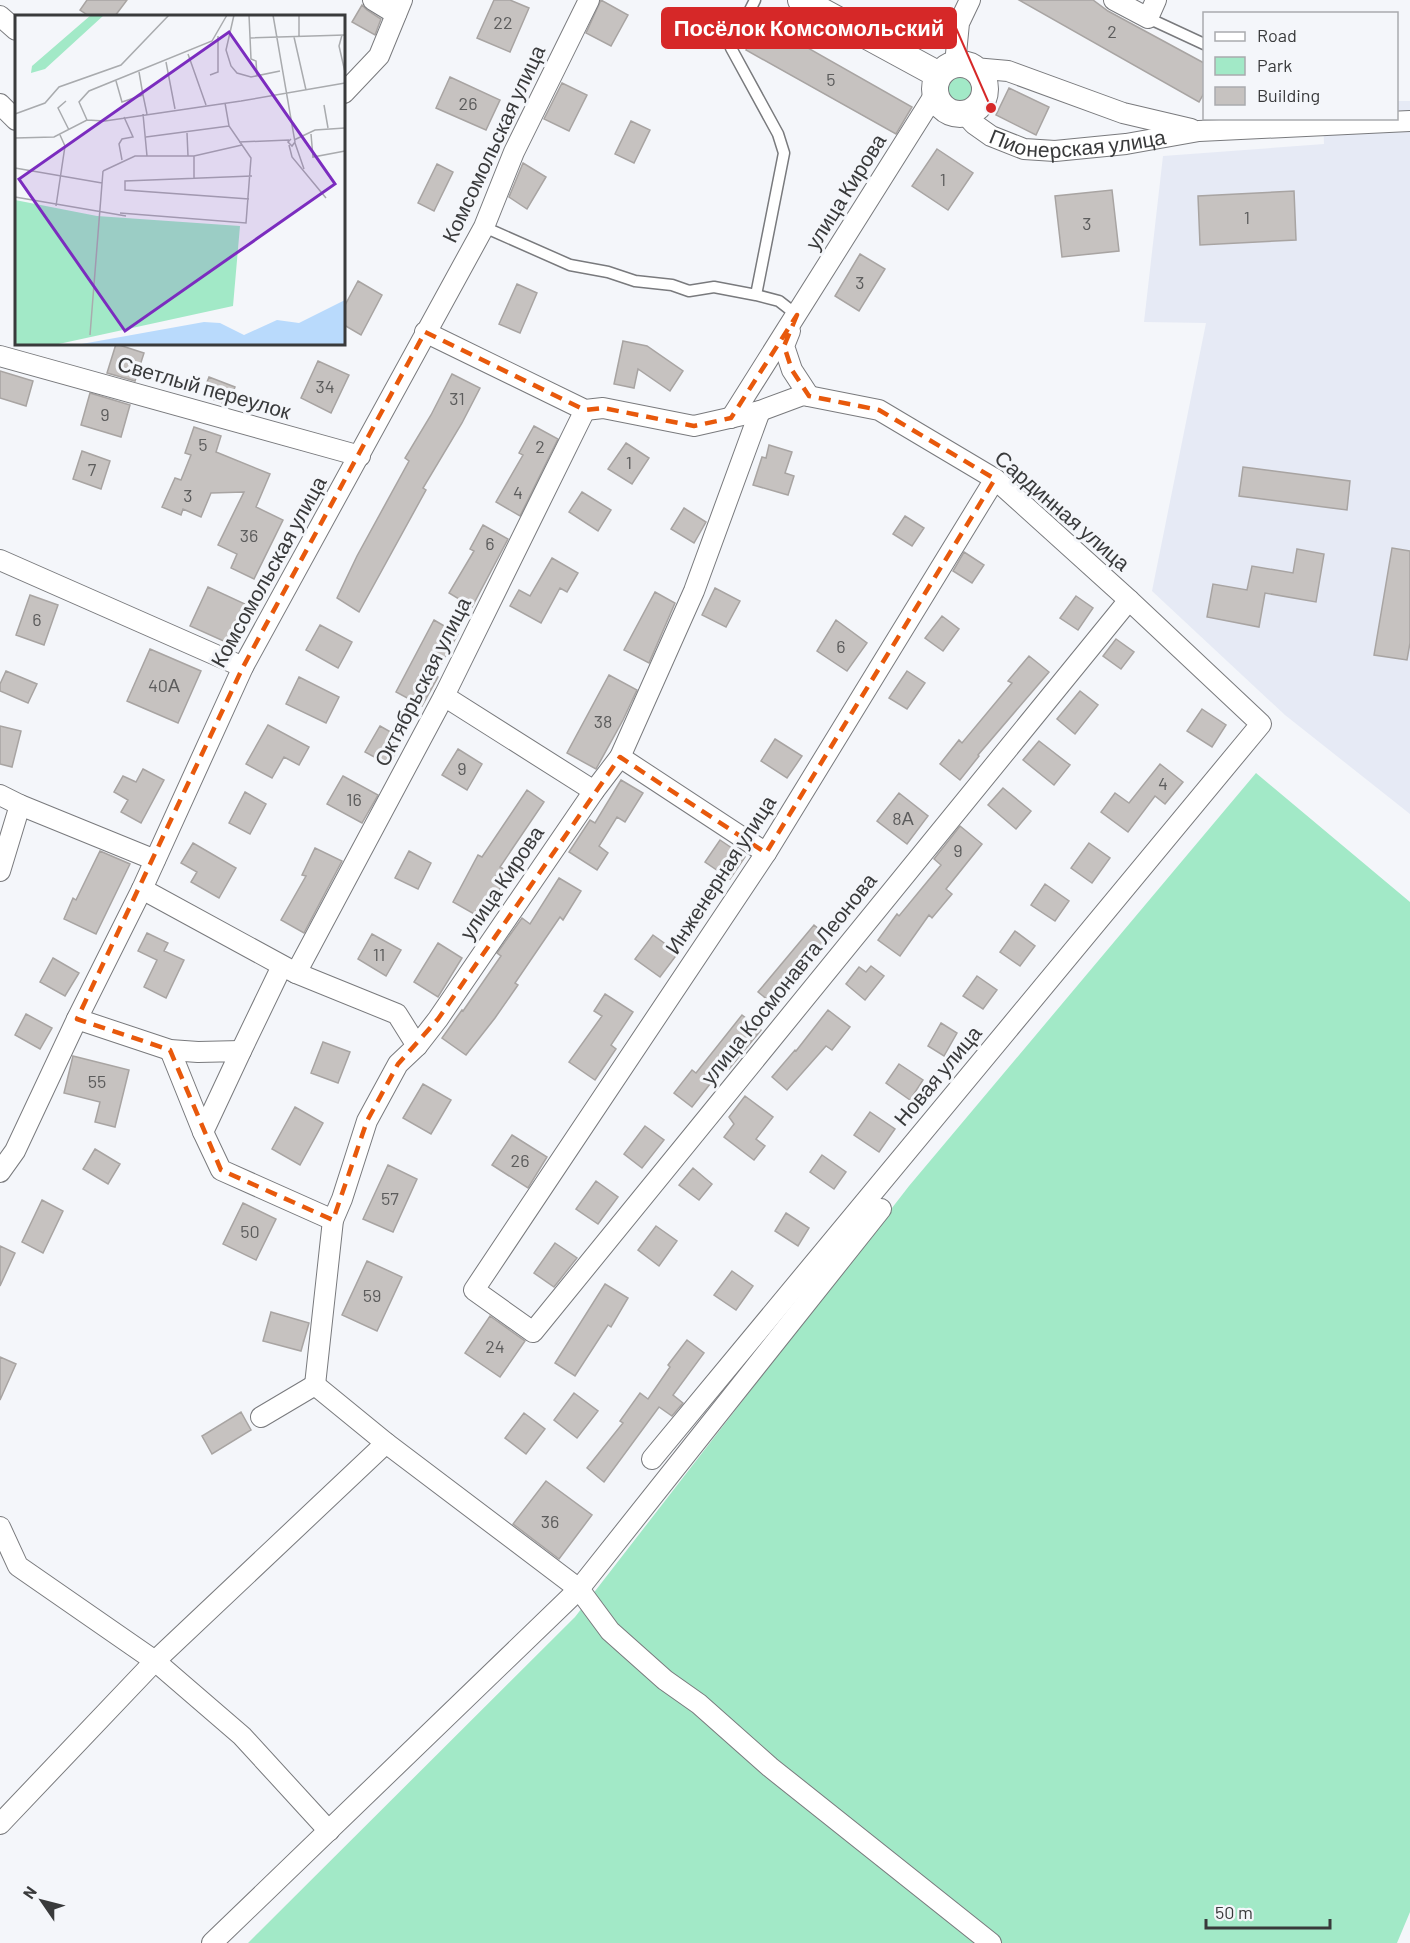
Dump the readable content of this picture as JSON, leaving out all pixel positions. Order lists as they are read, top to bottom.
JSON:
{
  "streets": {
    "street": [
      "Пионерская улица",
      "Комсомольская улица",
      "улица Кирова",
      "Светлый переулок",
      "Сардинная улица",
      "Октябрьская улица",
      "Инженерная улица",
      "улица Космонавта Леонова",
      "Новая улица"
    ]
  },
  "crossings": [
    ["Пионерская улица", "улица Кирова"],
    ["Комсомольская улица", "Светлый переулок"],
    ["Комсомольская улица", "Сардинная улица"],
    ["улица Кирова", "Сардинная улица"],
    ["Сардинная улица", "Октябрьская улица"],
    ["Сардинная улица", "Инженерная улица"],
    ["Сардинная улица", "улица Космонавта Леонова"],
    ["Сардинная улица", "Новая улица"],
    ["Инженерная улица", "улица Космонавта Леонова"]
  ],
  "places": ["Посёлок Комсомольский"],
  "house_numbers": [
    "22",
    "2",
    "5",
    "26",
    "1",
    "1",
    "3",
    "3",
    "34",
    "31",
    "9",
    "5",
    "2",
    "1",
    "7",
    "4",
    "3",
    "36",
    "6",
    "6",
    "6",
    "40А",
    "38",
    "9",
    "4",
    "16",
    "8А",
    "9",
    "11",
    "55",
    "26",
    "57",
    "50",
    "59",
    "24",
    "36"
  ],
  "legend": ["Road", "Park", "Building"],
  "scale_bar": "50 m",
  "north": "top left"
}
